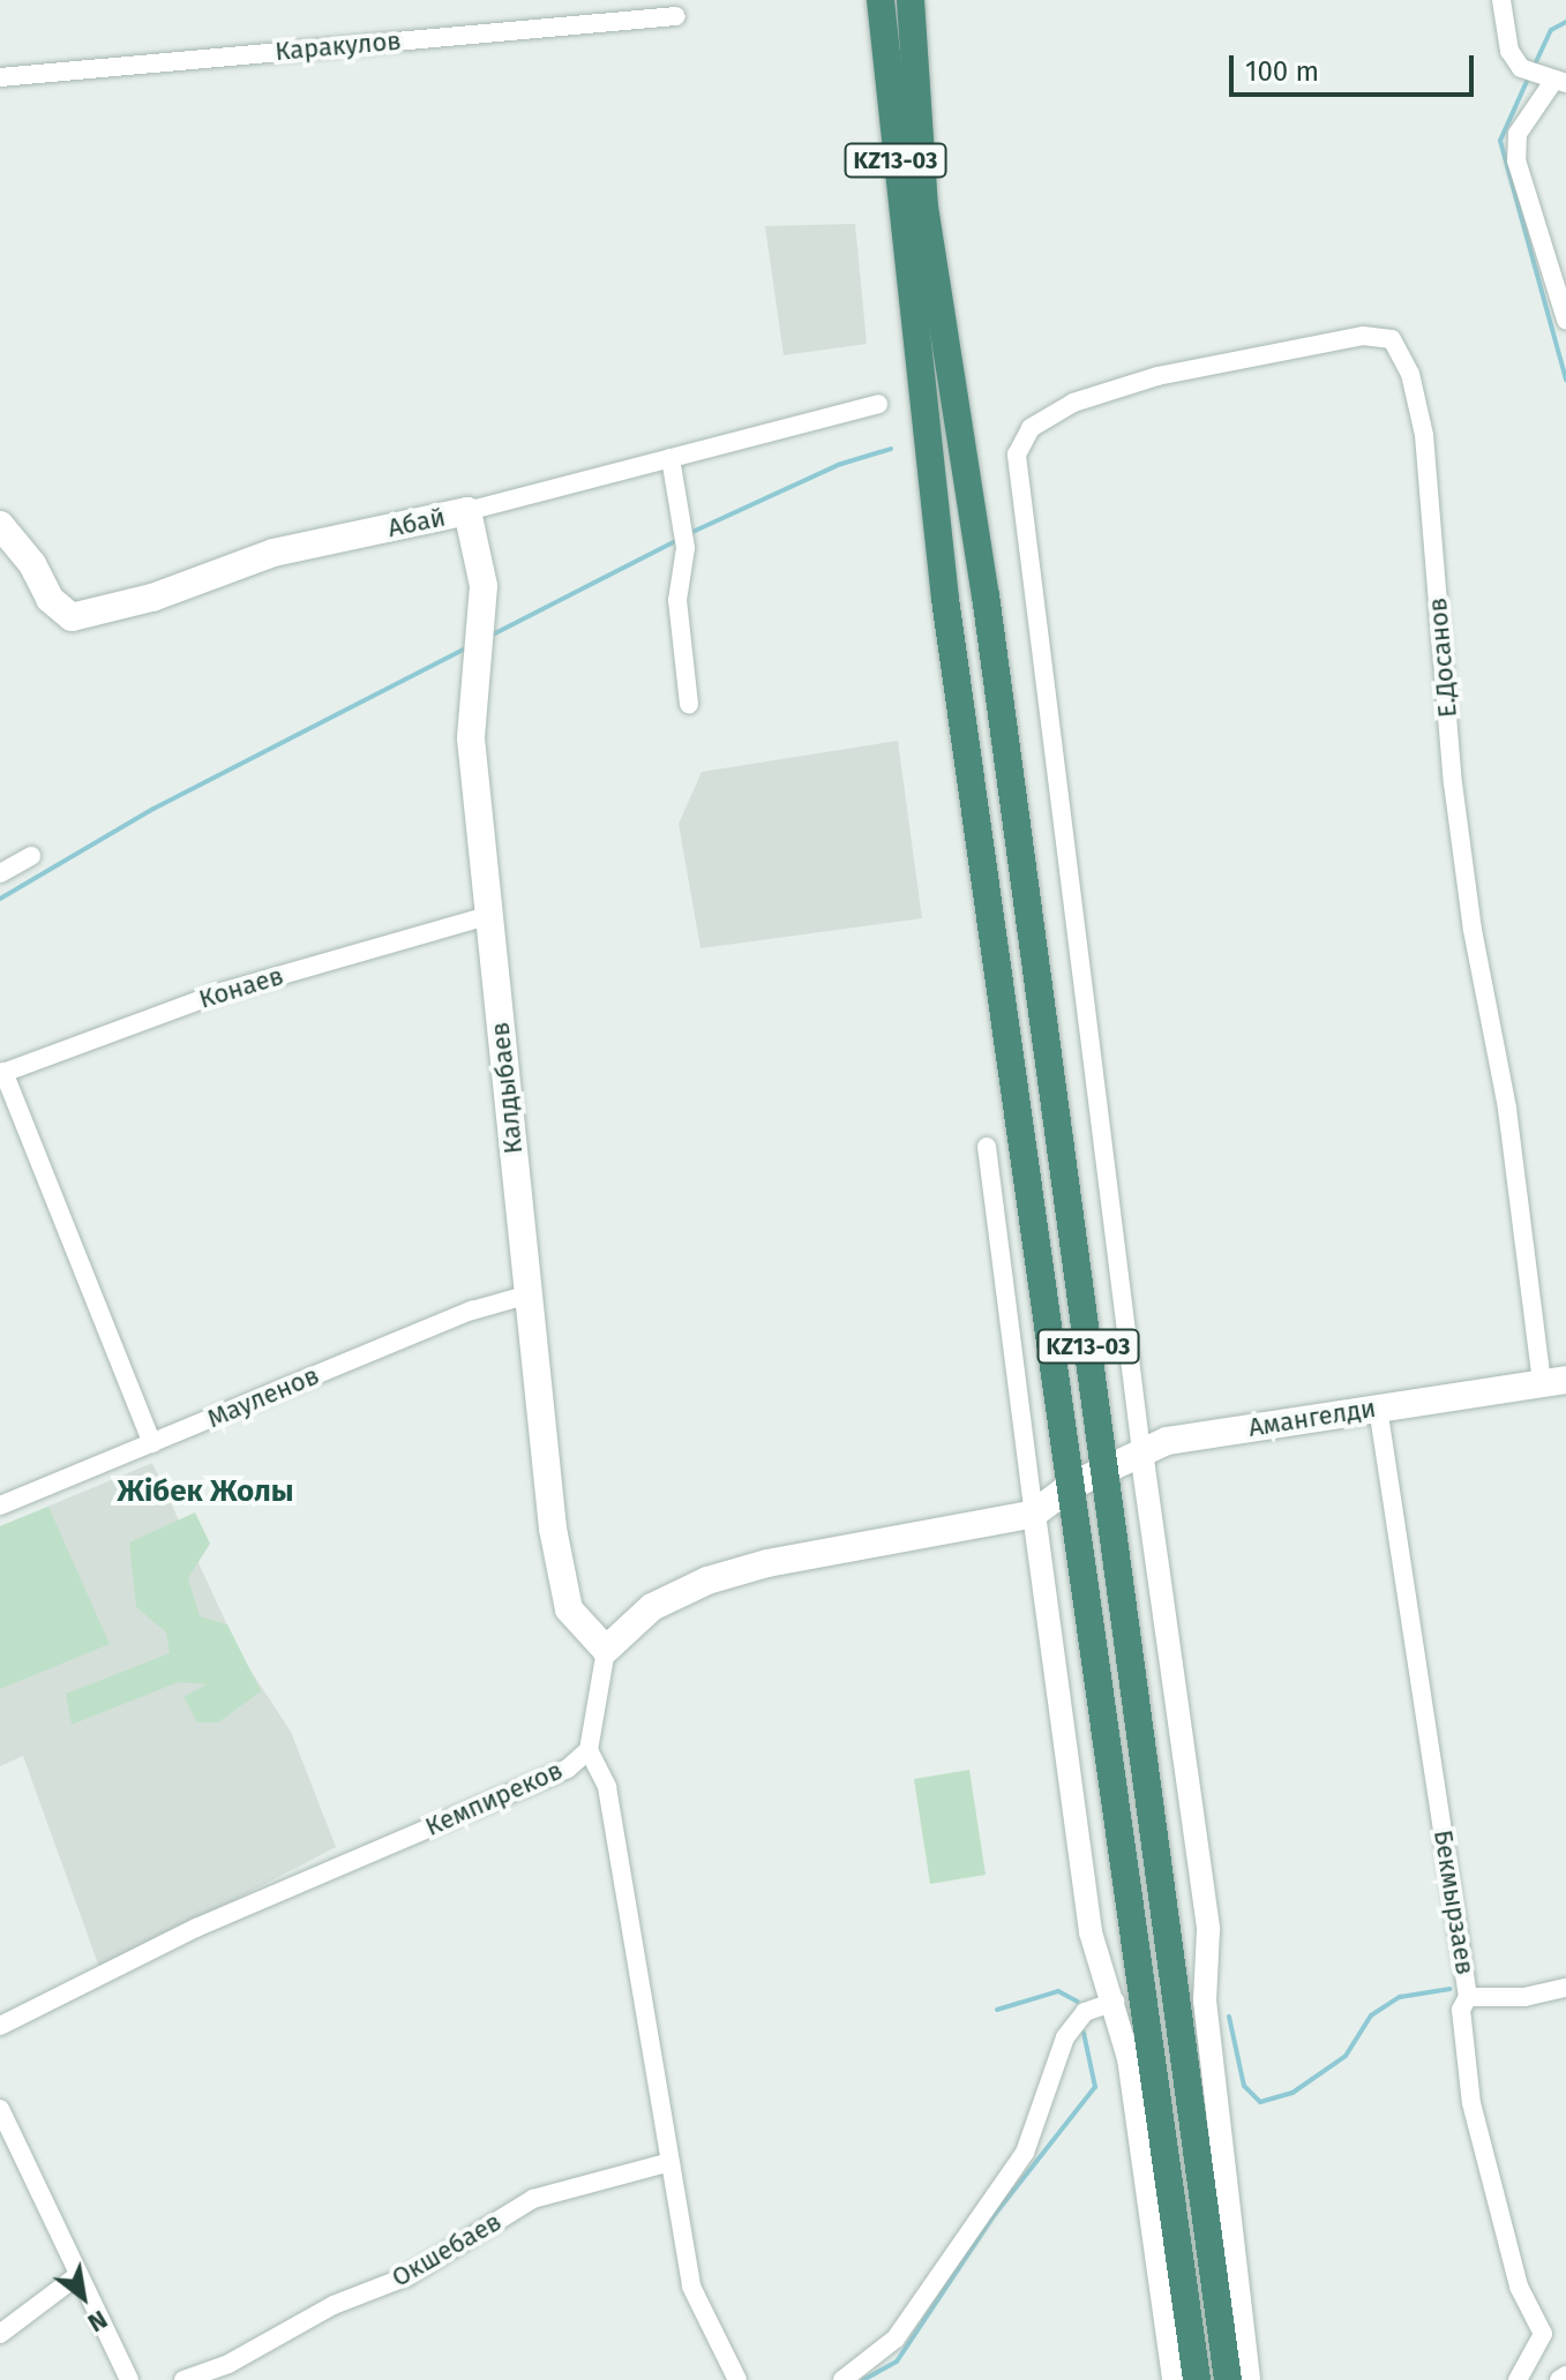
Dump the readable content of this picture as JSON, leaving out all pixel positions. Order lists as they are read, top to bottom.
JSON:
{
  "streets": {
    "highway": ["KZ13-03"],
    "main road": ["Абай", "Калдыбаев", "Амангелди"],
    "street": [
      "Каракулов",
      "Е.Досанов",
      "Конаев",
      "Мауленов",
      "Кемпиреков",
      "Бекмырзаев",
      "Окшебаев"
    ]
  },
  "crossings": [
    ["KZ13-03", "Амангелди"],
    ["Абай", "Калдыбаев"],
    ["Е.Досанов", "Амангелди"],
    ["Конаев", "Калдыбаев"],
    ["Калдыбаев", "Мауленов"],
    ["Калдыбаев", "Кемпиреков"],
    ["Амангелди", "Бекмырзаев"]
  ],
  "districts": ["Жібек Жолы"],
  "scale_bar": "100 m",
  "north": "bottom right"
}
